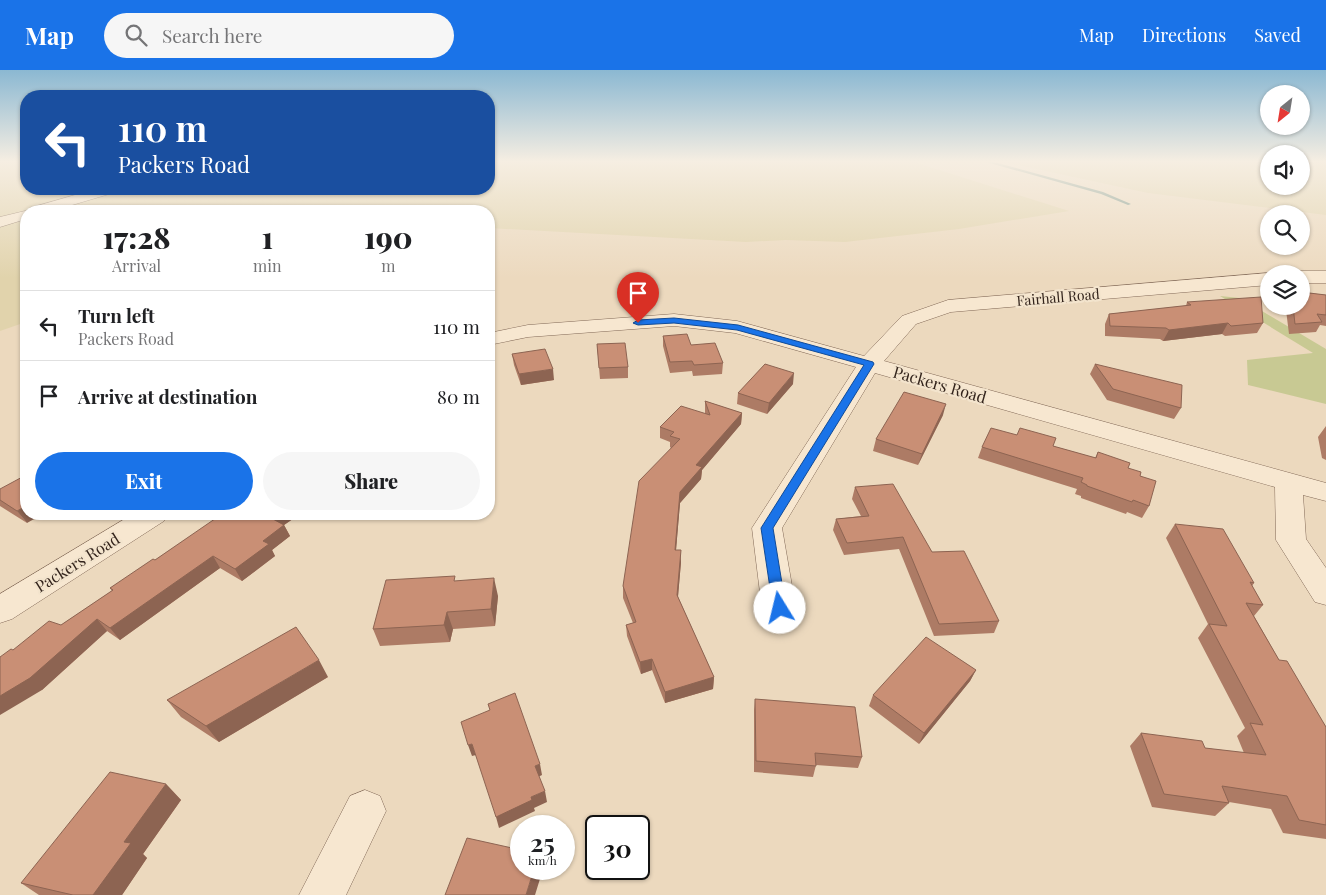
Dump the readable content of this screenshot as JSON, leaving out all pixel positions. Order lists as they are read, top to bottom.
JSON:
{
  "streets": {
    "street": ["Fairhall Road", "Packers Road"]
  },
  "crossings": [
    ["Fairhall Road", "Packers Road"]
  ],
  "north": "bottom left",
  "page": {
    "header": "Map",
    "search": "Search here",
    "nav": ["Map", "Directions", "Saved"],
    "turn": ["110 m", "Packers Road"],
    "eta": [
      "17:28",
      "Arrival",
      "1",
      "min",
      "190",
      "m"
    ],
    "list": [
      {
        "name": "Turn left",
        "note": "Packers Road",
        "value": "110 m"
      },
      {
        "name": "Arrive at destination",
        "value": "80 m"
      }
    ],
    "buttons": ["Exit", "Share"],
    "speed": "25 km/h",
    "limit": "30"
  }
}
